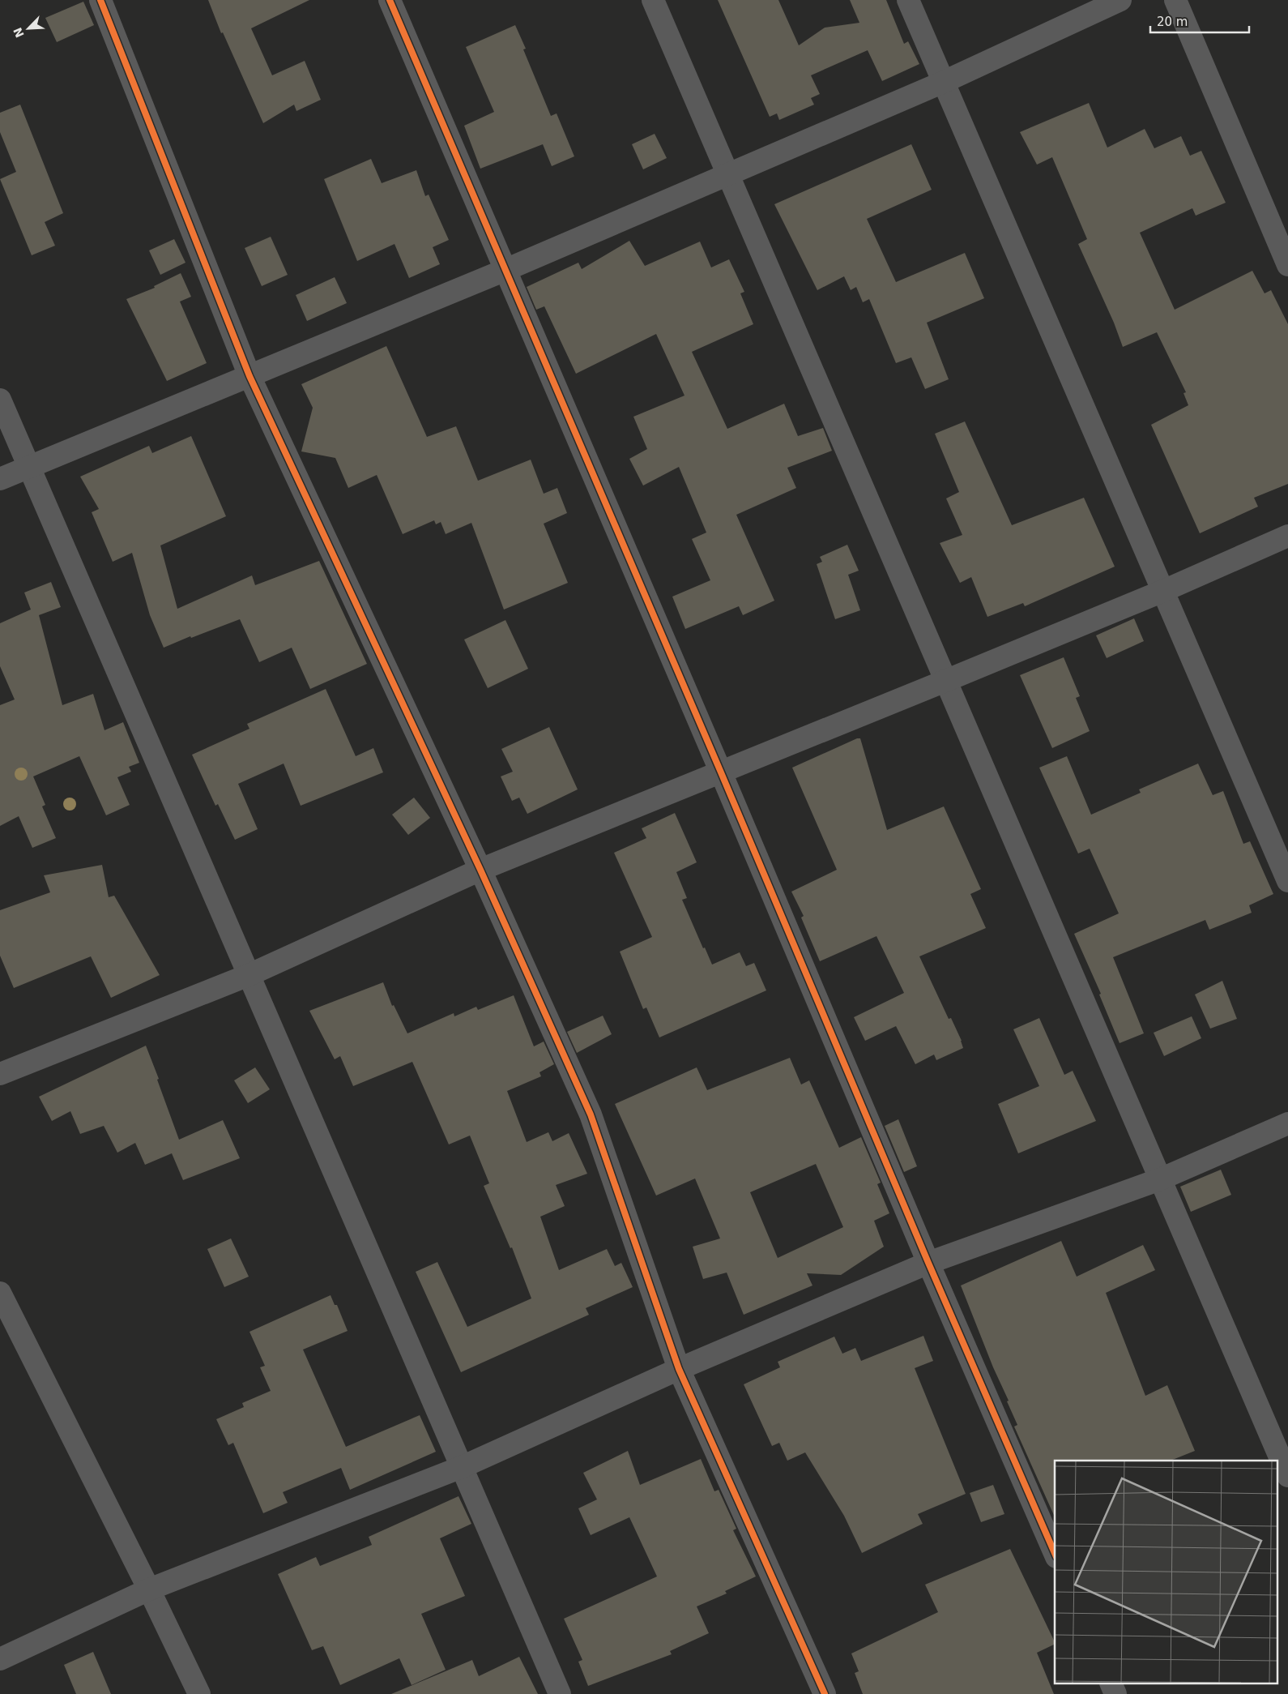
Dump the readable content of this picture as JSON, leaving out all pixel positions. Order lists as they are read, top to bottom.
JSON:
{
  "scale_bar": "20 m",
  "north": "bottom left"
}
